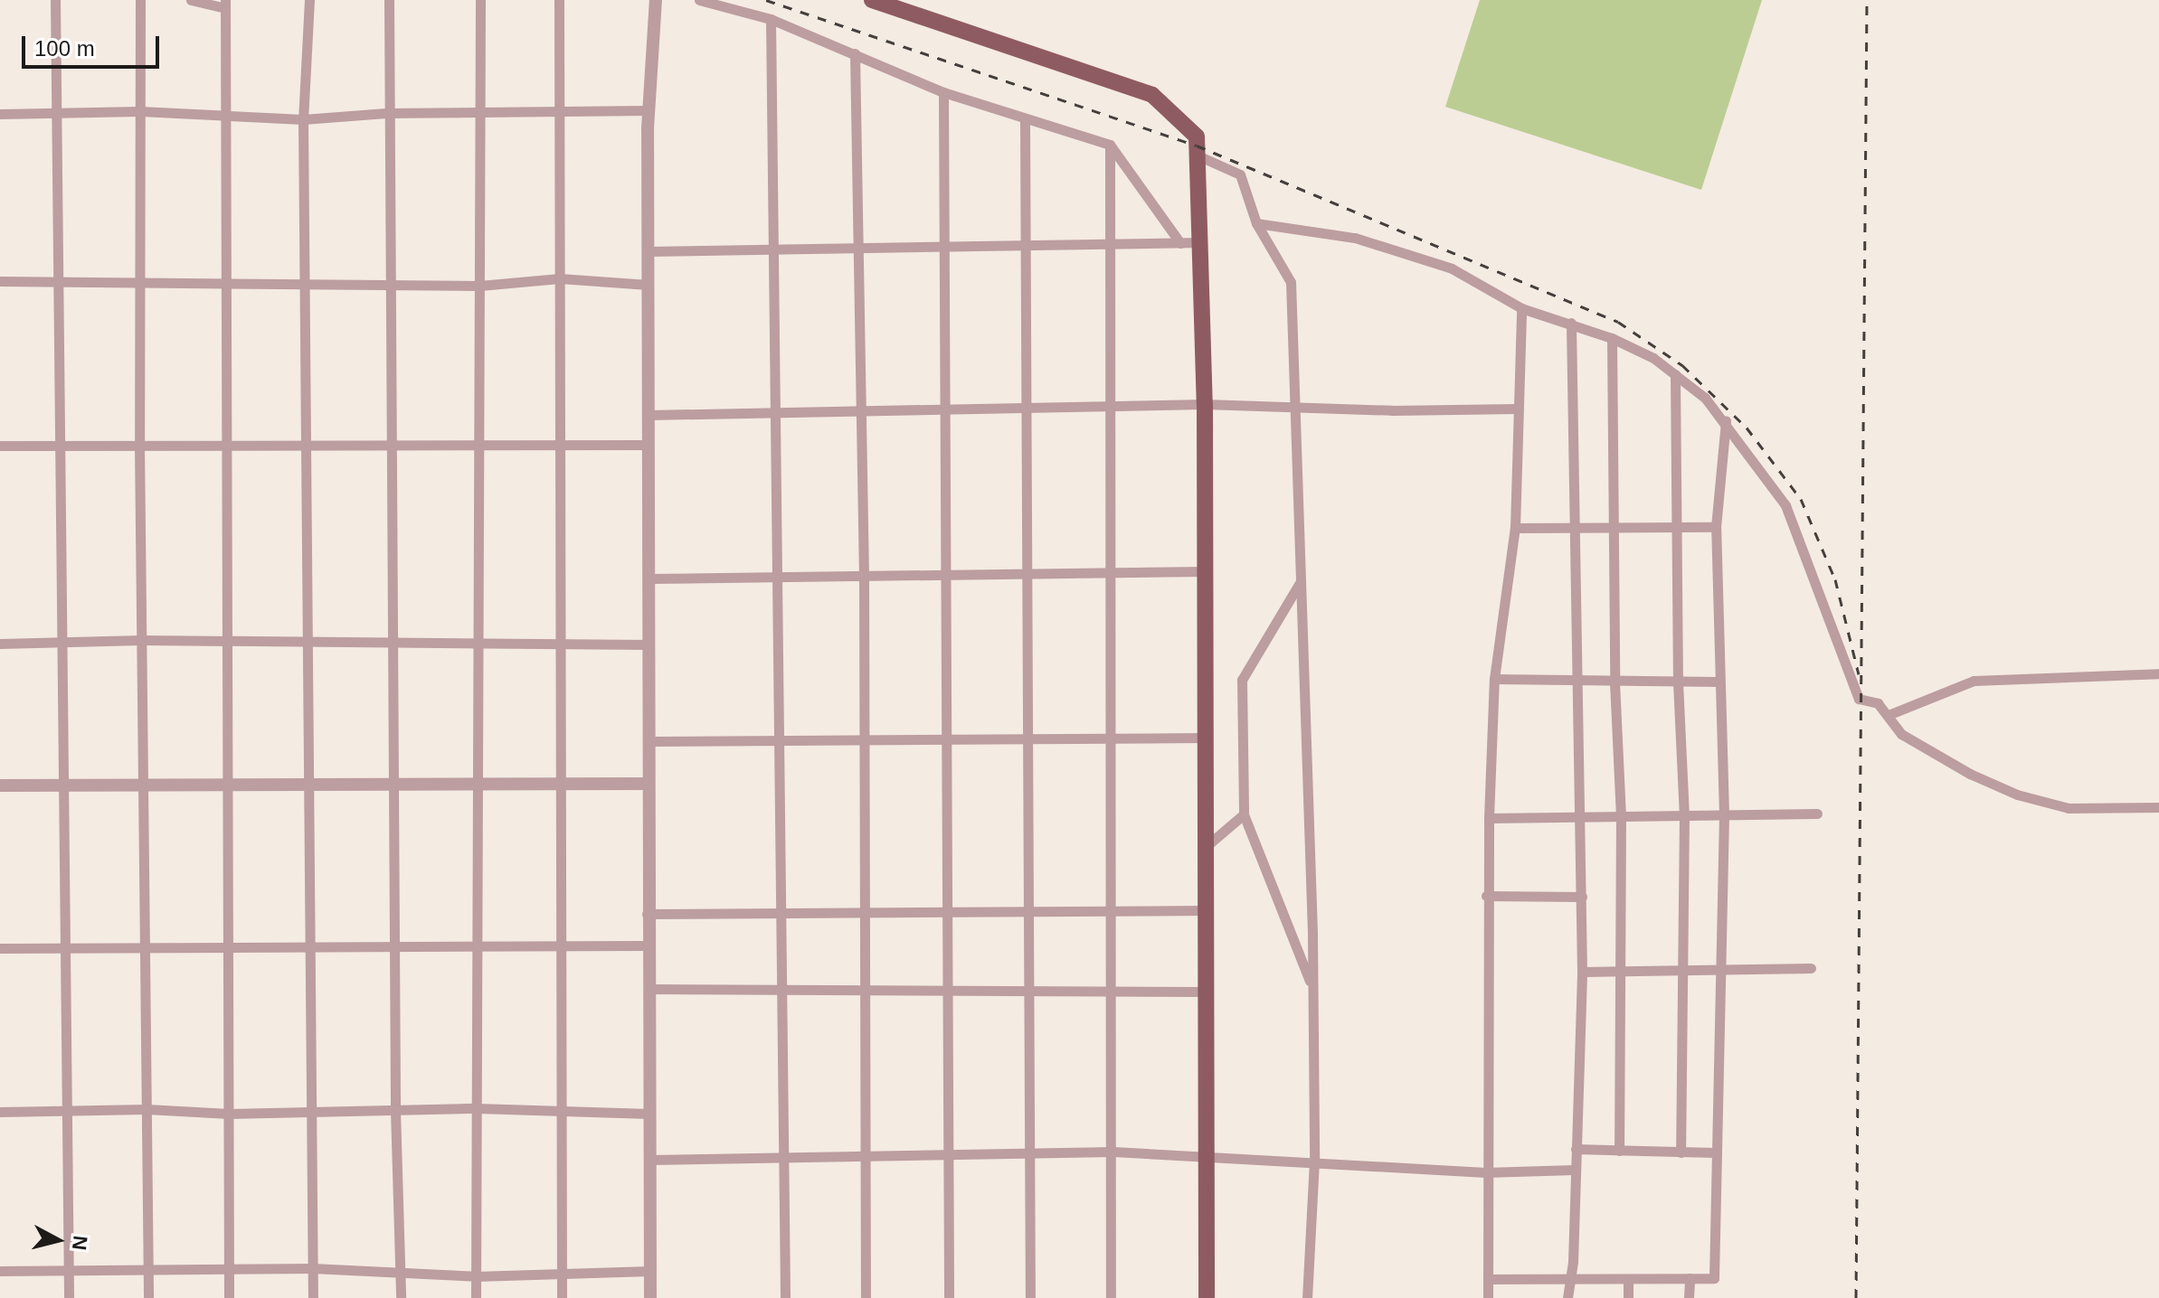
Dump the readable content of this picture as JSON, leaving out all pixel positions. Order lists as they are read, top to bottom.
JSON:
{
  "scale_bar": "100 m",
  "north": "right"
}
